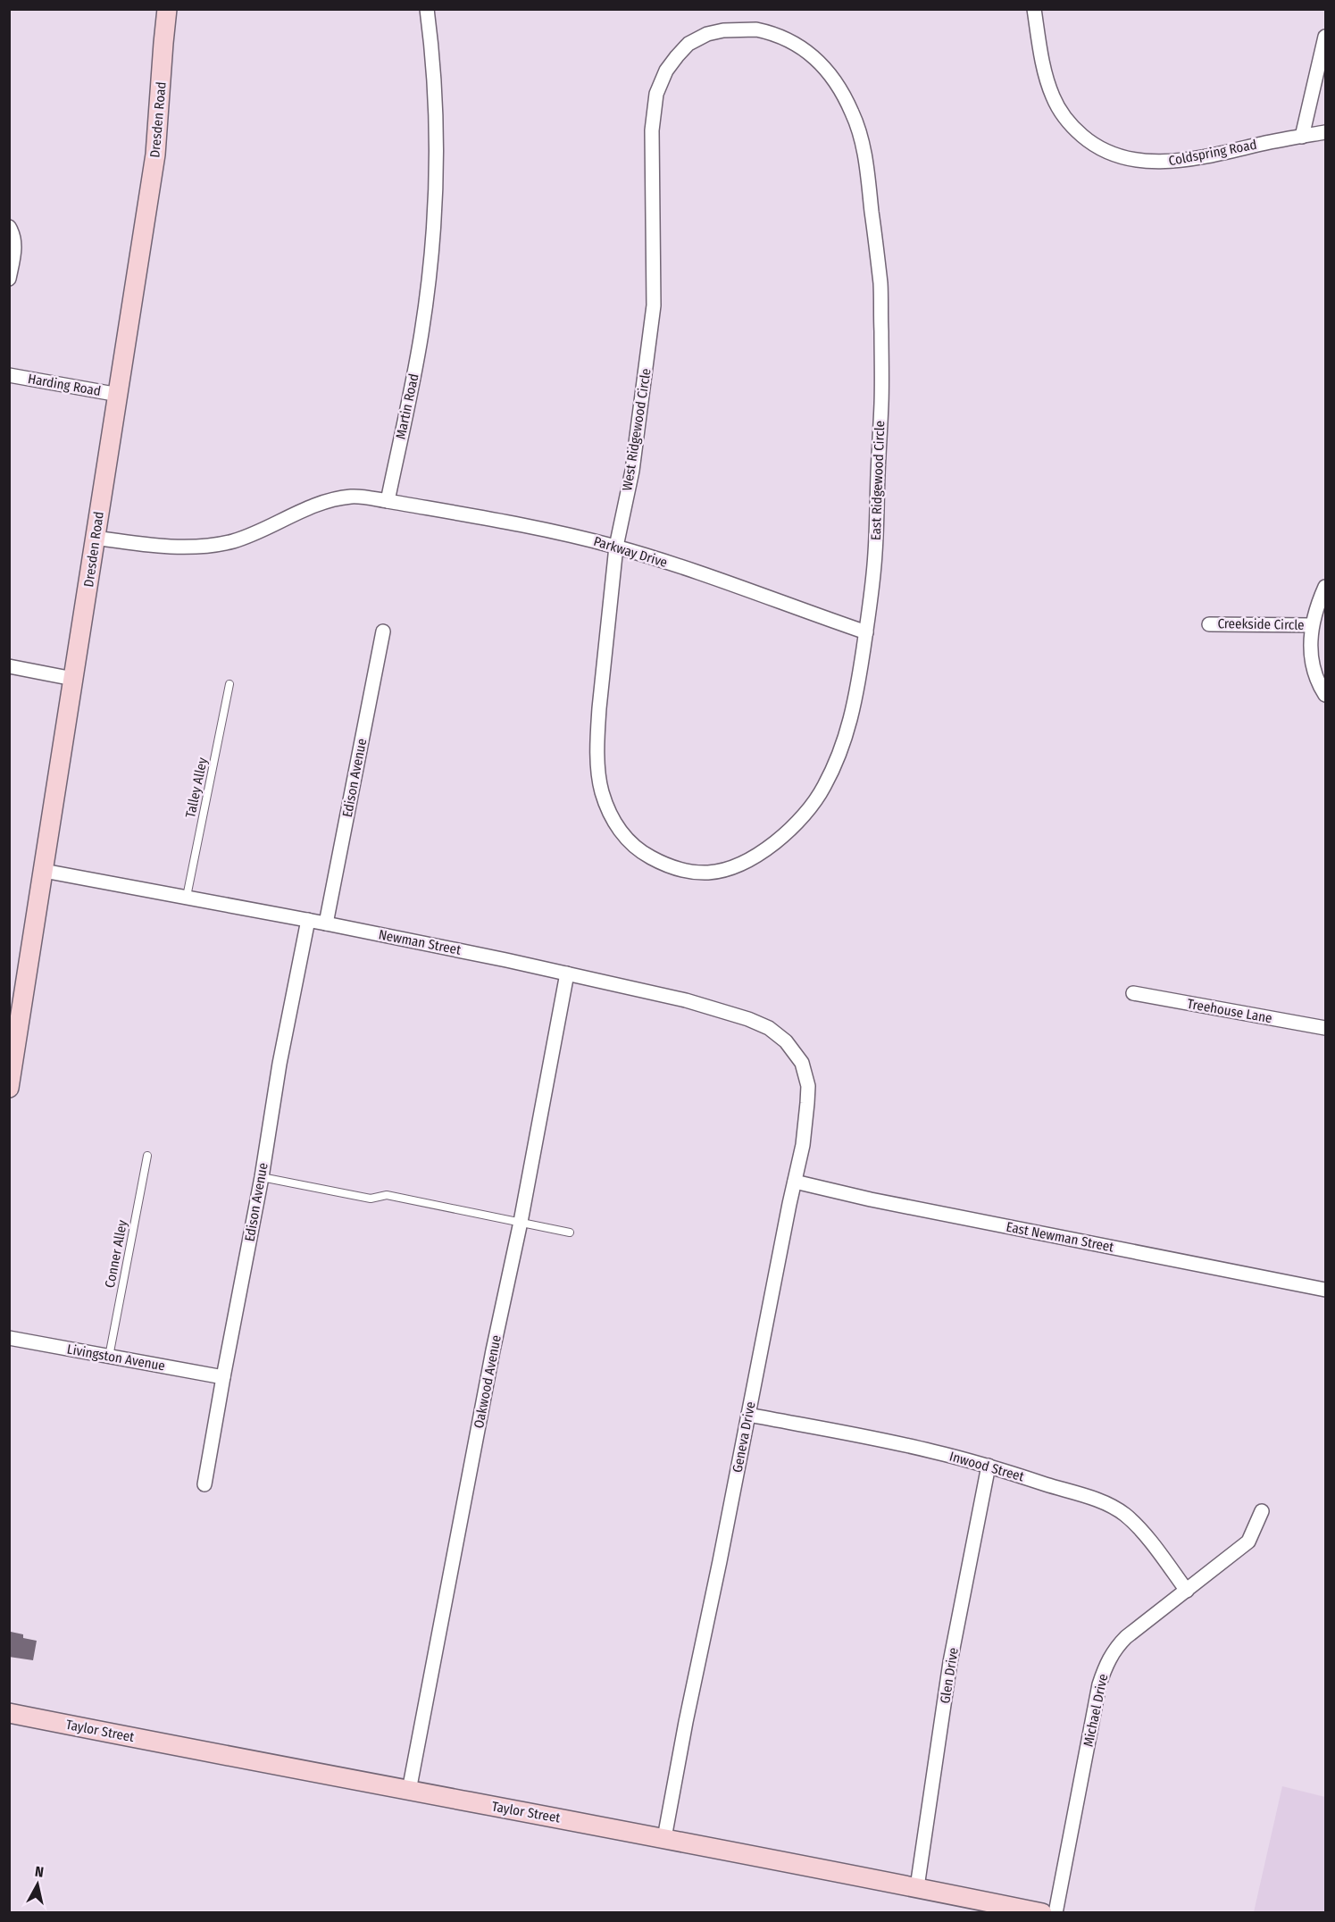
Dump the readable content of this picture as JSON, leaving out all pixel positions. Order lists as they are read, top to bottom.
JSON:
{
  "streets": {
    "street": [
      "Dresden Road",
      "Coldspring Road",
      "Harding Road",
      "Martin Road",
      "West Ridgewood Circle",
      "East Ridgewood Circle",
      "Parkway Drive",
      "Creekside Circle",
      "Edison Avenue",
      "Newman Street",
      "Treehouse Lane",
      "East Newman Street",
      "Livingston Avenue",
      "Oakwood Avenue",
      "Geneva Drive",
      "Inwood Street",
      "Glen Drive",
      "Michael Drive",
      "Taylor Street"
    ],
    "lane": ["Talley Alley", "Conner Alley"]
  },
  "crossings": [
    ["Dresden Road", "Harding Road"],
    ["Dresden Road", "Newman Street"],
    ["Martin Road", "Parkway Drive"],
    ["West Ridgewood Circle", "East Ridgewood Circle"],
    ["West Ridgewood Circle", "Parkway Drive"],
    ["East Ridgewood Circle", "Parkway Drive"],
    ["Edison Avenue", "Newman Street"],
    ["Edison Avenue", "Livingston Avenue"],
    ["Talley Alley", "Newman Street"],
    ["Newman Street", "Oakwood Avenue"],
    ["Newman Street", "Geneva Drive"],
    ["East Newman Street", "Geneva Drive"],
    ["Conner Alley", "Livingston Avenue"],
    ["Oakwood Avenue", "Taylor Street"],
    ["Geneva Drive", "Inwood Street"],
    ["Geneva Drive", "Taylor Street"],
    ["Inwood Street", "Glen Drive"],
    ["Inwood Street", "Michael Drive"],
    ["Glen Drive", "Taylor Street"]
  ],
  "north": "top"
}
